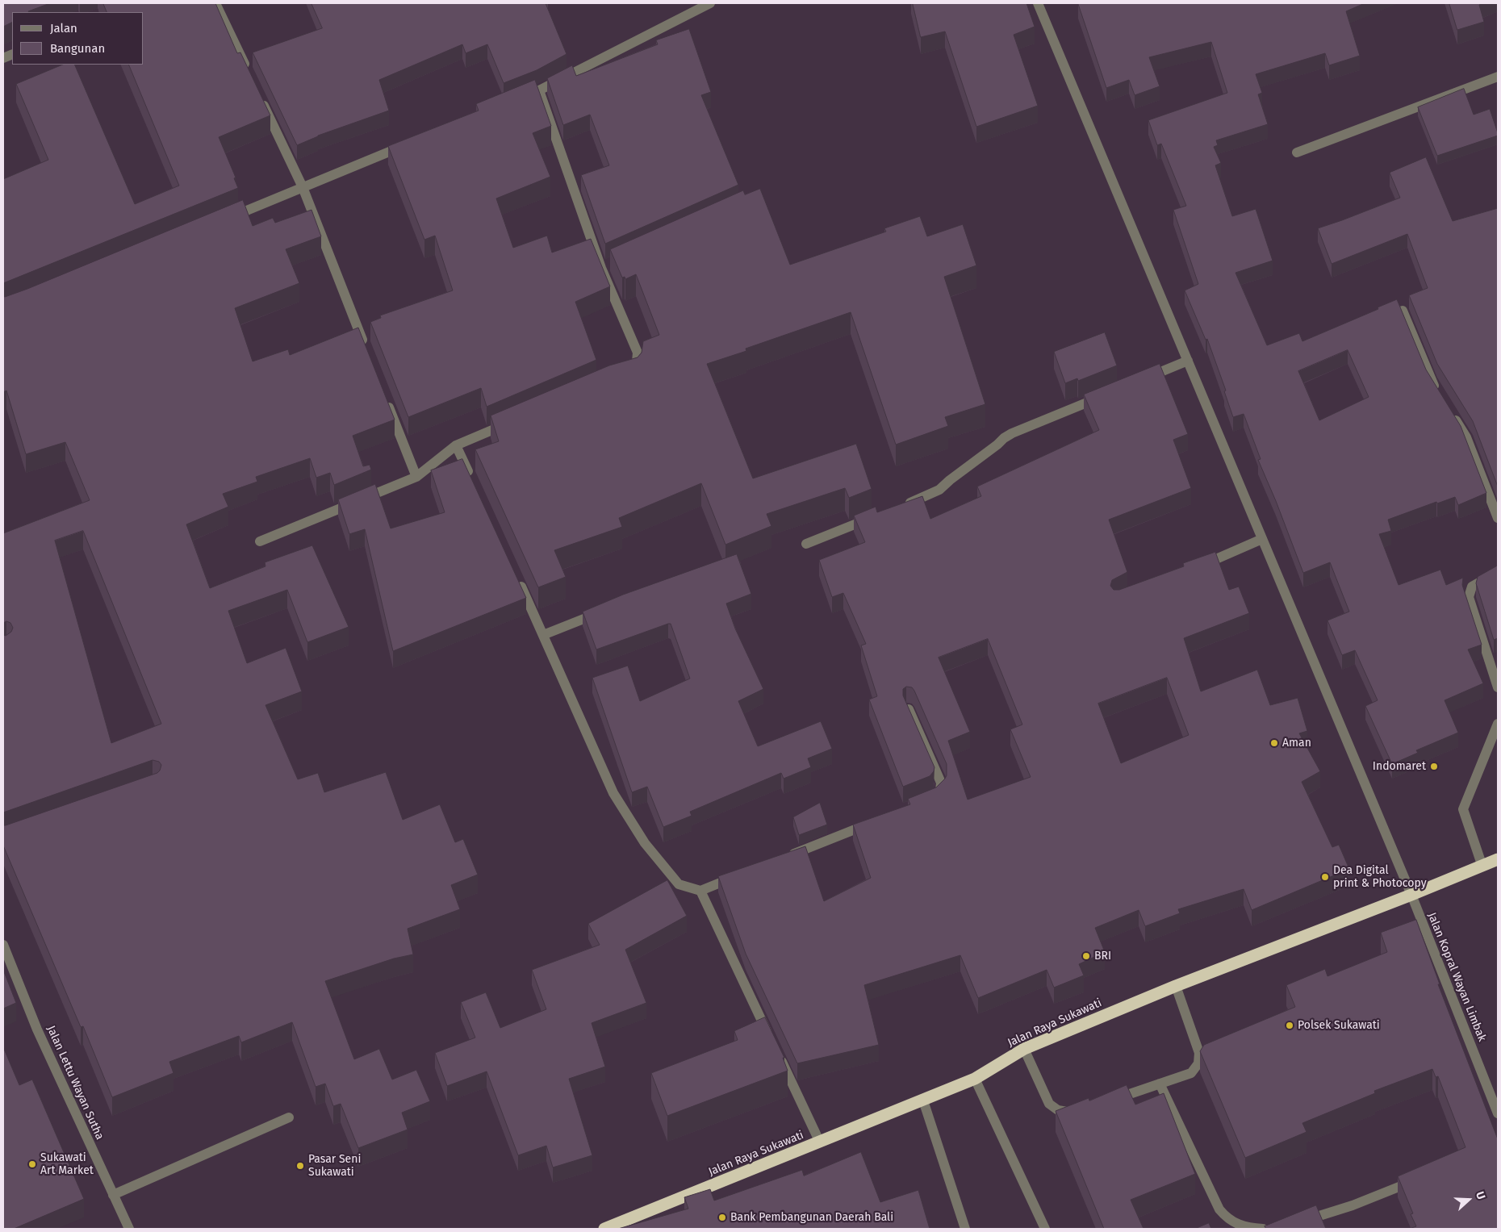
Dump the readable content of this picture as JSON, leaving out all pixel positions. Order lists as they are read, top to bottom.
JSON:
{
  "streets": {
    "highway": ["Jalan Raya Sukawati"],
    "street": ["Jalan Kopral Wayan Limbak", "Jalan Lettu Wayan Sutha"]
  },
  "crossings": [
    ["Jalan Kopral Wayan Limbak", "Jalan Raya Sukawati"]
  ],
  "places": [
    "Aman",
    "Indomaret",
    "Dea Digital print & Photocopy",
    "BRI",
    "Polsek Sukawati",
    "Sukawati Art Market",
    "Pasar Seni Sukawati",
    "Bank Pembangunan Daerah Bali"
  ],
  "legend": ["Jalan", "Bangunan"],
  "north": "right"
}
